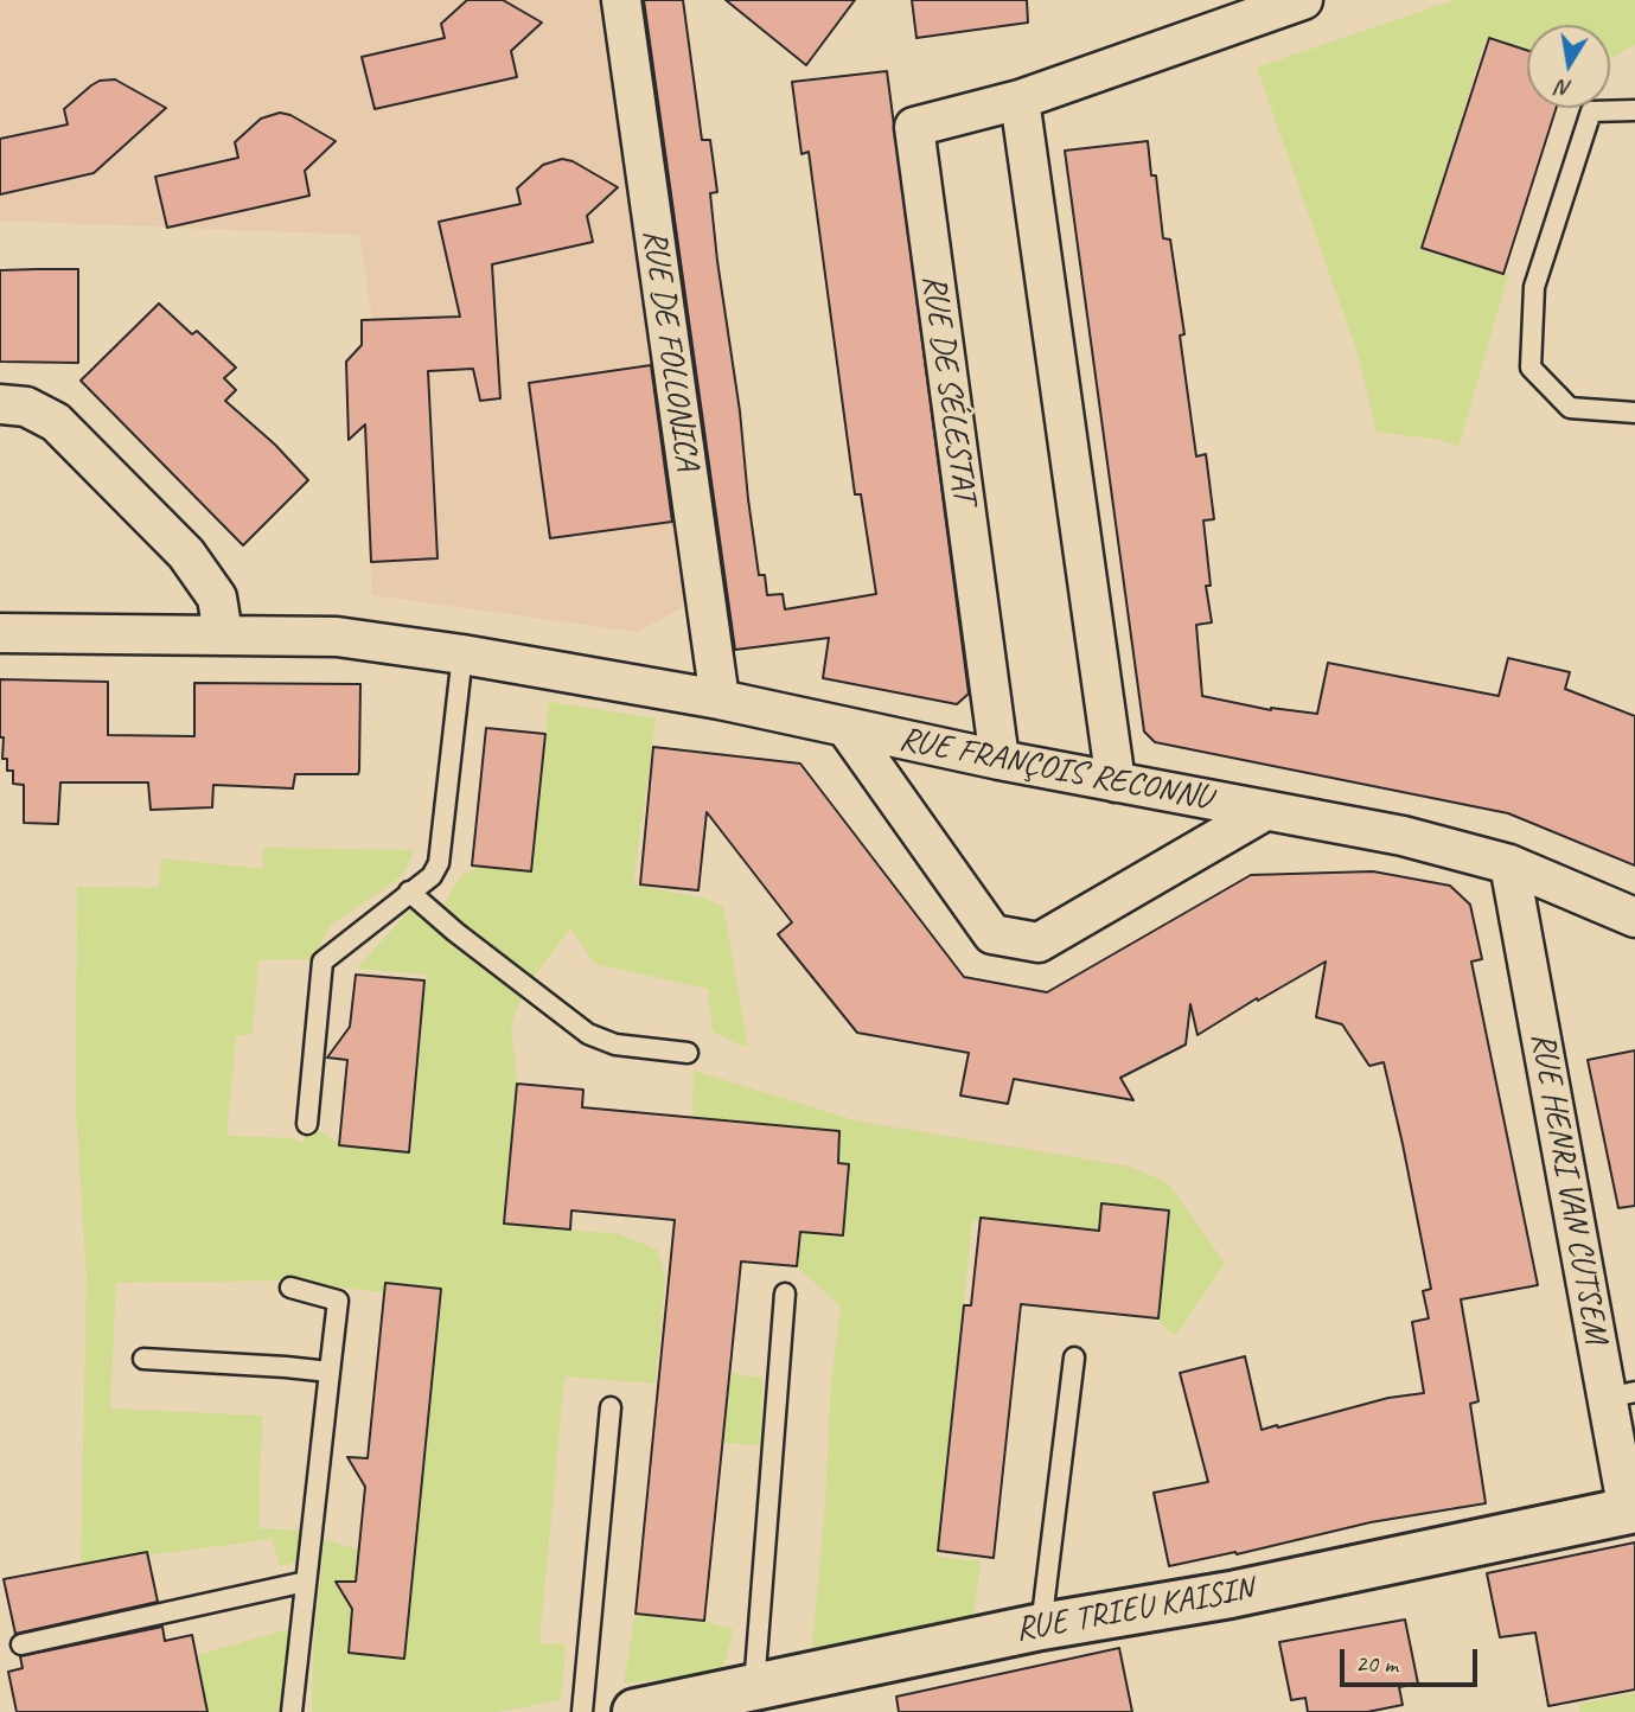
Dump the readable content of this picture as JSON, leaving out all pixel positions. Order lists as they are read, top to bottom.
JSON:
{
  "streets": {
    "street": [
      "RUE DE FOLLONICA",
      "RUE DE SÉLESTAT",
      "RUE FRANÇOIS RECONNU",
      "RUE HENRI VAN CUTSEM",
      "RUE TRIEU KAISIN"
    ]
  },
  "crossings": [
    ["RUE DE FOLLONICA", "RUE FRANÇOIS RECONNU"],
    ["RUE DE SÉLESTAT", "RUE FRANÇOIS RECONNU"],
    ["RUE FRANÇOIS RECONNU", "RUE HENRI VAN CUTSEM"],
    ["RUE HENRI VAN CUTSEM", "RUE TRIEU KAISIN"]
  ],
  "scale_bar": "20 m",
  "north": "bottom"
}
